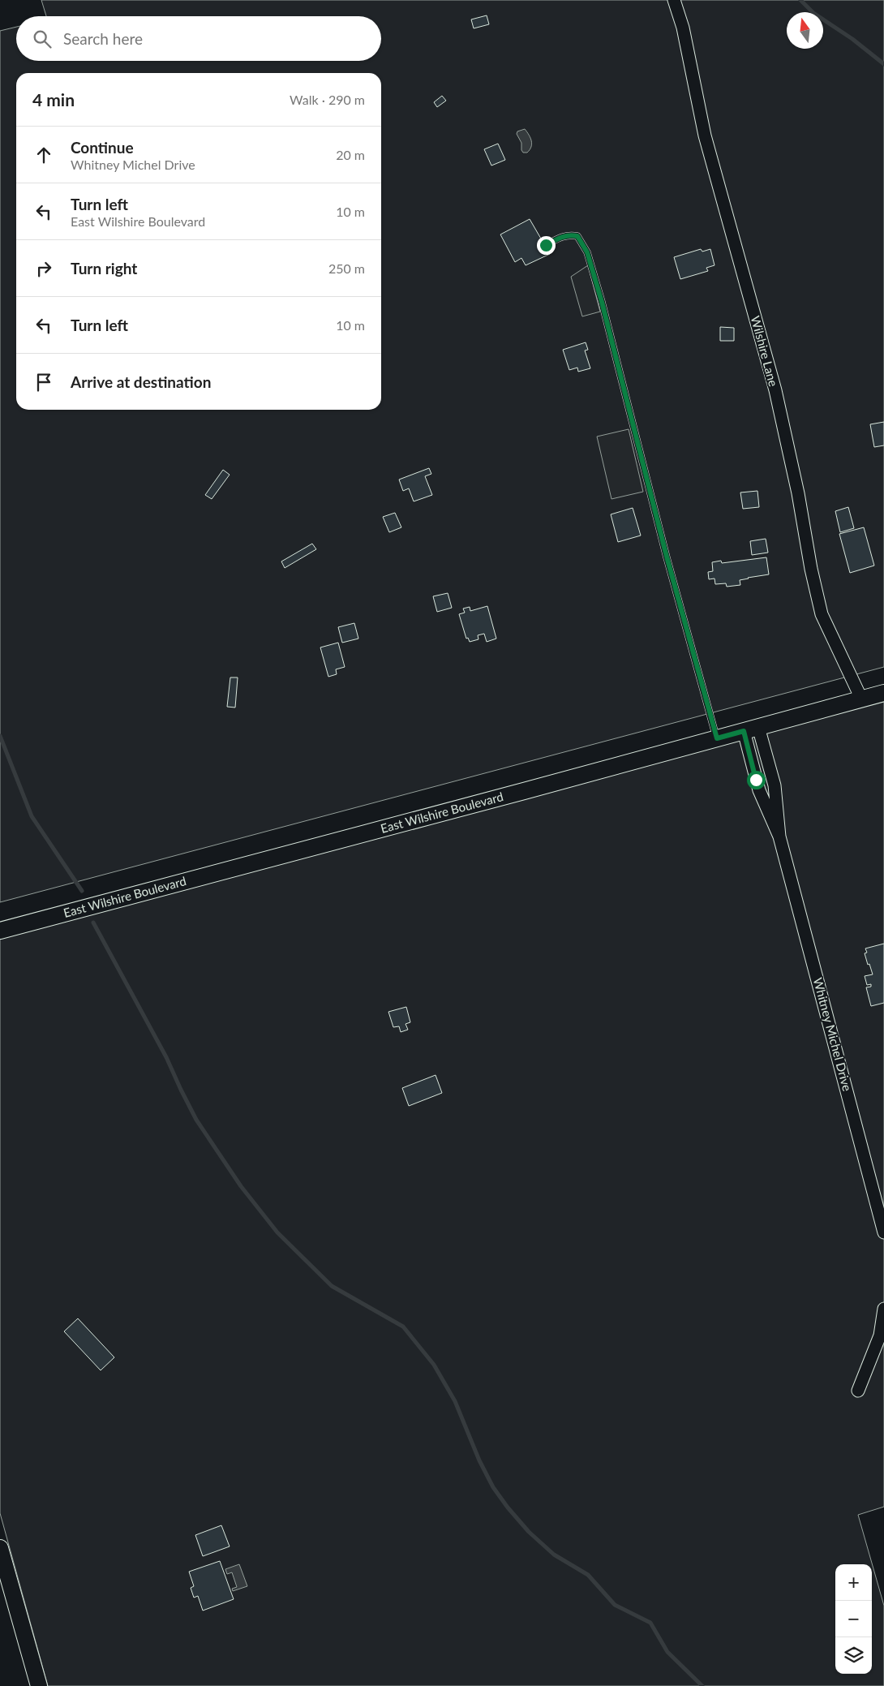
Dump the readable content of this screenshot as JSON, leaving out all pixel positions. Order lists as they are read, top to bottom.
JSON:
{
  "streets": {
    "street": ["Wilshire Lane", "East Wilshire Boulevard", "Whitney Michel Drive"]
  },
  "crossings": [
    ["Wilshire Lane", "East Wilshire Boulevard"],
    ["East Wilshire Boulevard", "Whitney Michel Drive"]
  ],
  "north": "top",
  "page": {
    "search": "Search here",
    "heading": ["4 min", "Walk · 290 m"],
    "list": [
      ["Continue", "Whitney Michel Drive", "20 m"],
      ["Turn left", "East Wilshire Boulevard", "10 m"],
      ["Turn right", "250 m"],
      ["Turn left", "10 m"],
      "Arrive at destination"
    ],
    "map_buttons": ["+", "−"]
  }
}
